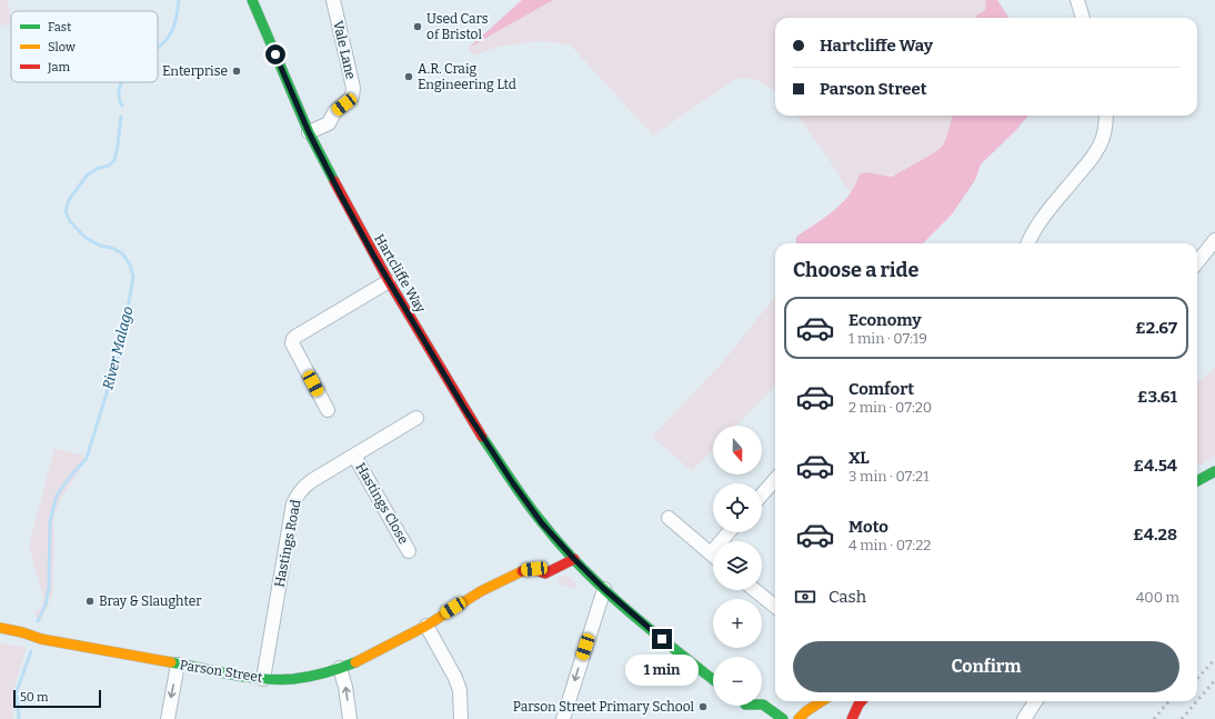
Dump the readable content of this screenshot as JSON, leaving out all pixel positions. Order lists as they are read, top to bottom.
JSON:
{
  "streets": {
    "main road": ["Hartcliffe Way", "Parson Street"],
    "street": ["Vale Lane", "Hastings Close", "Hastings Road"]
  },
  "crossings": [
    ["Vale Lane", "Hartcliffe Way"],
    ["Hastings Close", "Hastings Road"],
    ["Hastings Road", "Parson Street"]
  ],
  "water": ["River Malago"],
  "places": [
    "Used Cars of Bristol",
    "Enterprise",
    "A.R. Craig Engineering Ltd",
    "Bray & Slaughter",
    "Parson Street Primary School"
  ],
  "legend": ["Fast", "Slow", "Jam"],
  "scale_bar": "50 m",
  "north": "bottom",
  "page": {
    "banner": ["Hartcliffe Way", "Parson Street"],
    "heading": "Choose a ride",
    "list": [
      {
        "name": "Economy",
        "note": "1 min · 07:19",
        "value": "£2.67"
      },
      {
        "name": "Comfort",
        "note": "2 min · 07:20",
        "value": "£3.61"
      },
      {
        "name": "XL",
        "note": "3 min · 07:21",
        "value": "£4.54"
      },
      {
        "name": "Moto",
        "note": "4 min · 07:22",
        "value": "£4.28"
      }
    ],
    "map_buttons": ["+", "−"],
    "pay": ["Cash", "400 m"],
    "buttons": "Confirm",
    "bubble": "1 min",
    "scale": "50 m"
  }
}
